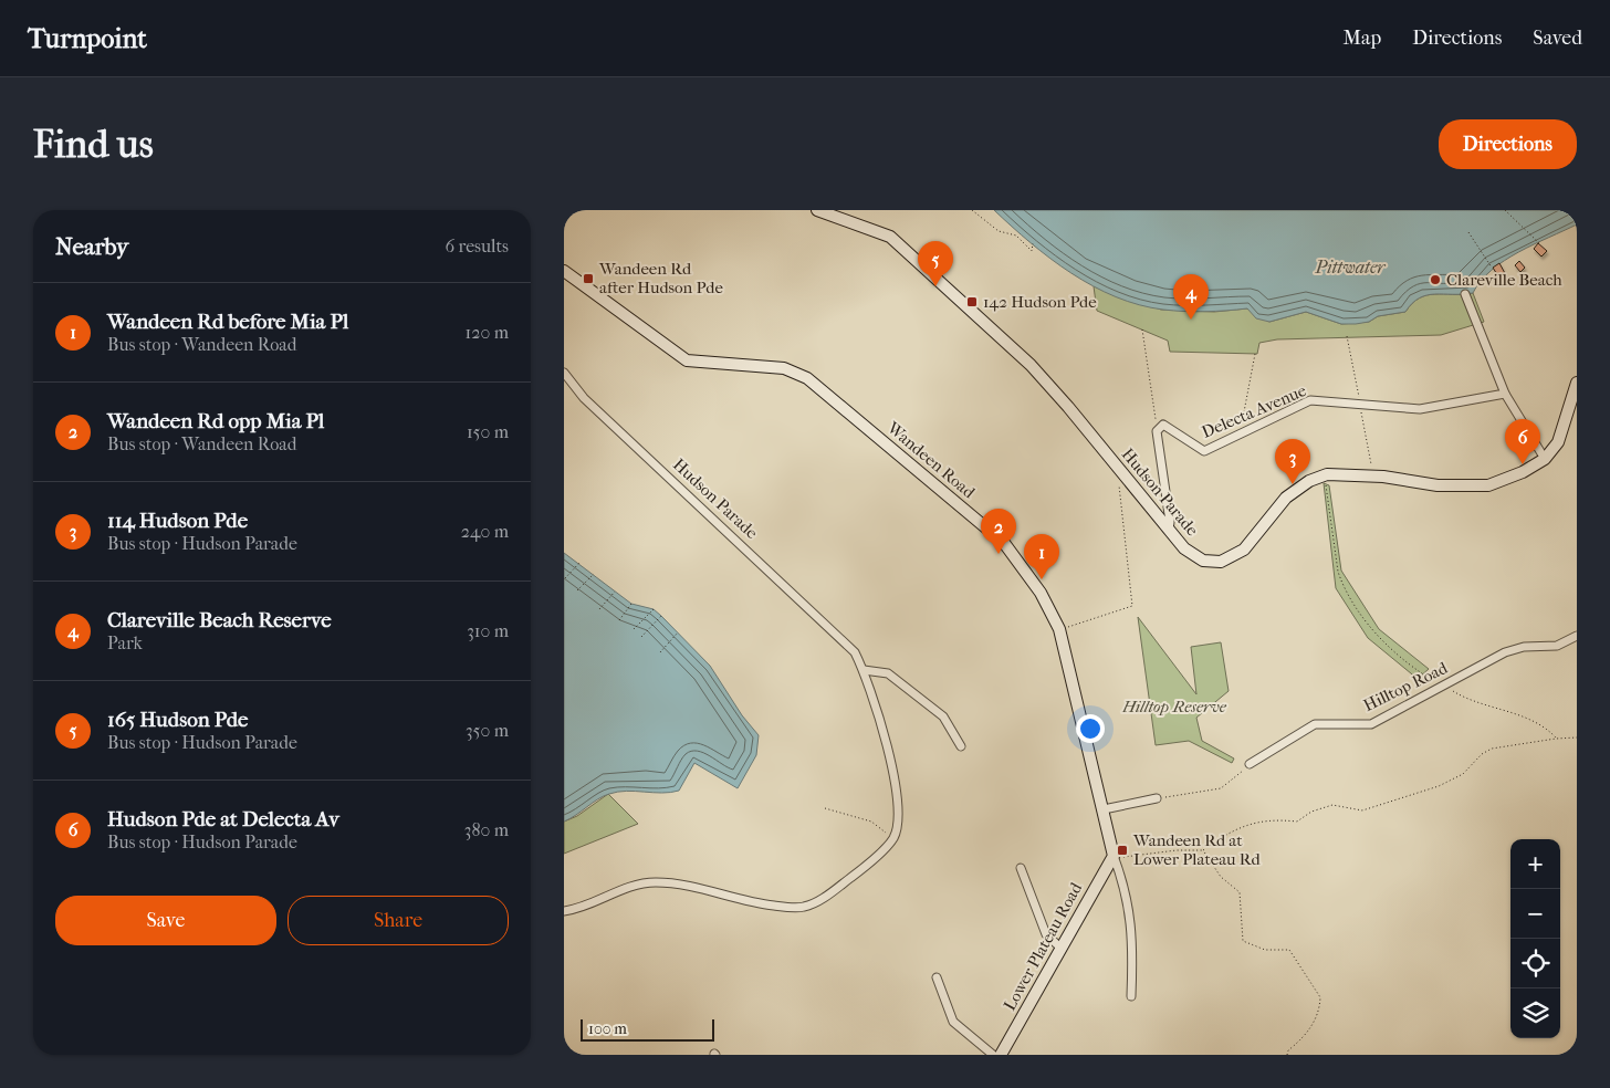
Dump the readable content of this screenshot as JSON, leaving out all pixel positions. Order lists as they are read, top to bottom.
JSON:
{
  "streets": {
    "street": [
      "Delecta Avenue",
      "Wandeen Road",
      "Hudson Parade",
      "Hilltop Road",
      "Lower Plateau Road"
    ]
  },
  "crossings": [
    ["Wandeen Road", "Lower Plateau Road"]
  ],
  "water": ["Pittwater"],
  "parks": ["Hilltop Reserve"],
  "places": {
    "transit": ["Wandeen Rd after Hudson Pde", "142 Hudson Pde", "Wandeen Rd at Lower Plateau Rd"],
    "other": ["Clareville Beach"]
  },
  "scale_bar": "100 m",
  "page": {
    "header": "Turnpoint",
    "nav": ["Map", "Directions", "Saved"],
    "buttons": [
      "Directions",
      ["Save", "Share"]
    ],
    "title": "Find us",
    "heading": ["Nearby", "6 results"],
    "pins": [
      "5",
      "4",
      "6",
      "3",
      "2",
      "1"
    ],
    "list": [
      {
        "mark": "1",
        "name": "Wandeen Rd before Mia Pl",
        "note": "Bus stop · Wandeen Road",
        "value": "120 m"
      },
      {
        "mark": "2",
        "name": "Wandeen Rd opp Mia Pl",
        "note": "Bus stop · Wandeen Road",
        "value": "150 m"
      },
      {
        "mark": "3",
        "name": "114 Hudson Pde",
        "note": "Bus stop · Hudson Parade",
        "value": "240 m"
      },
      {
        "mark": "4",
        "name": "Clareville Beach Reserve",
        "note": "Park",
        "value": "310 m"
      },
      {
        "mark": "5",
        "name": "165 Hudson Pde",
        "note": "Bus stop · Hudson Parade",
        "value": "350 m"
      },
      {
        "mark": "6",
        "name": "Hudson Pde at Delecta Av",
        "note": "Bus stop · Hudson Parade",
        "value": "380 m"
      }
    ],
    "map_buttons": ["+", "−"],
    "scale": "100 m"
  }
}
